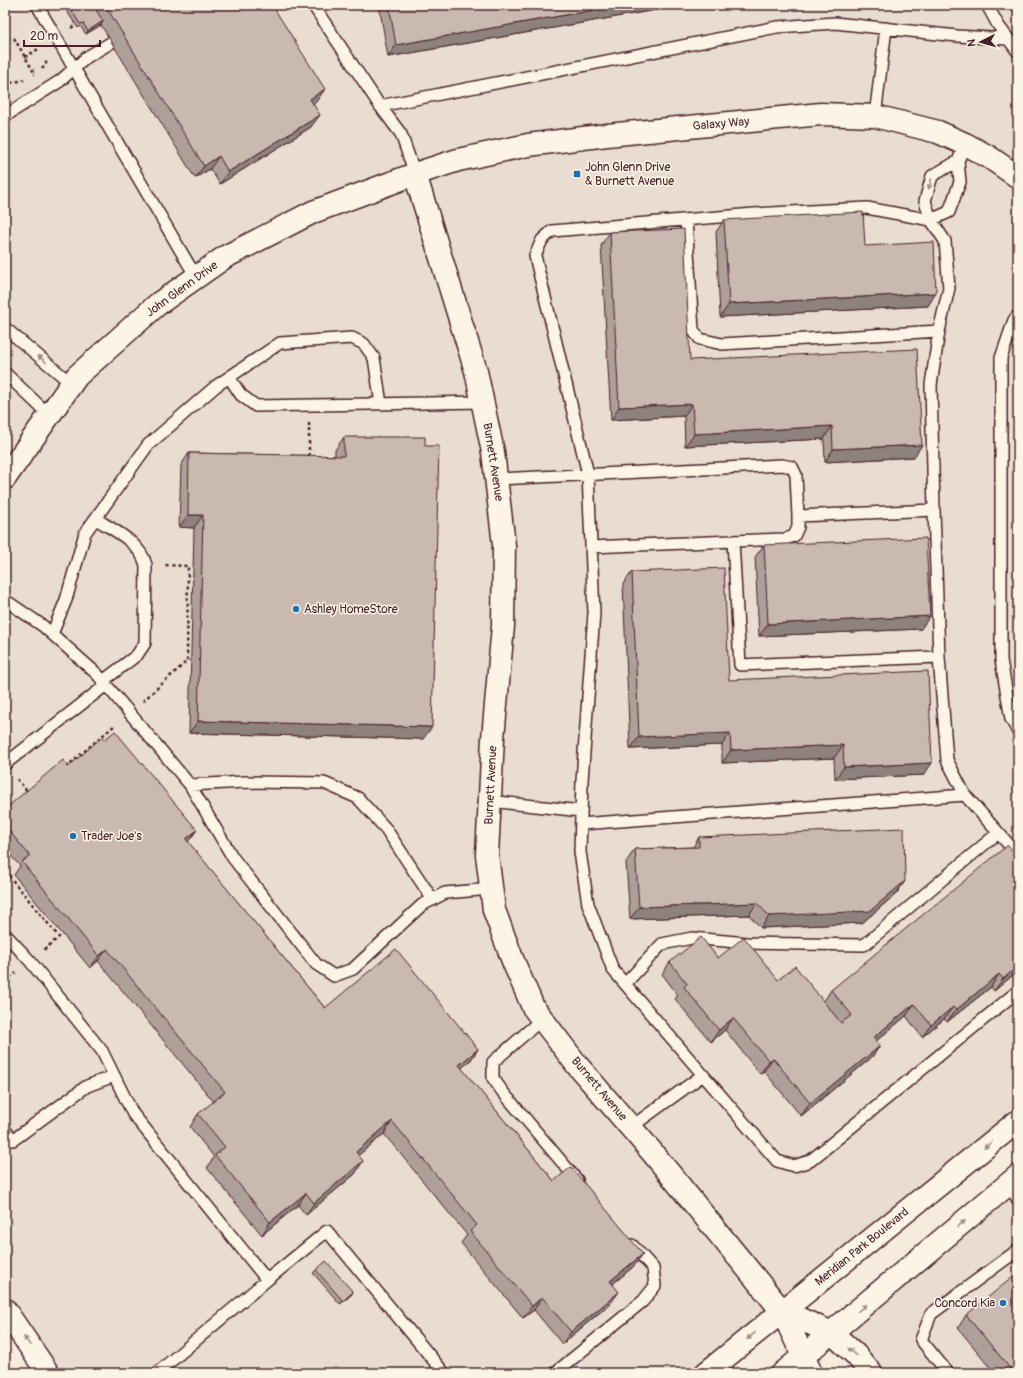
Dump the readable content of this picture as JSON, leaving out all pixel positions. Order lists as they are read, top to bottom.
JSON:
{
  "streets": {
    "street": [
      "Galaxy Way",
      "John Glenn Drive",
      "Burnett Avenue",
      "Meridian Park Boulevard"
    ]
  },
  "crossings": [
    ["Galaxy Way", "John Glenn Drive"],
    ["Galaxy Way", "Burnett Avenue"],
    ["John Glenn Drive", "Burnett Avenue"],
    ["Burnett Avenue", "Meridian Park Boulevard"]
  ],
  "places": {
    "transit": ["John Glenn Drive & Burnett Avenue"],
    "other": ["Ashley HomeStore", "Trader Joe's", "Concord Kia"]
  },
  "scale_bar": "20 m",
  "north": "left"
}
